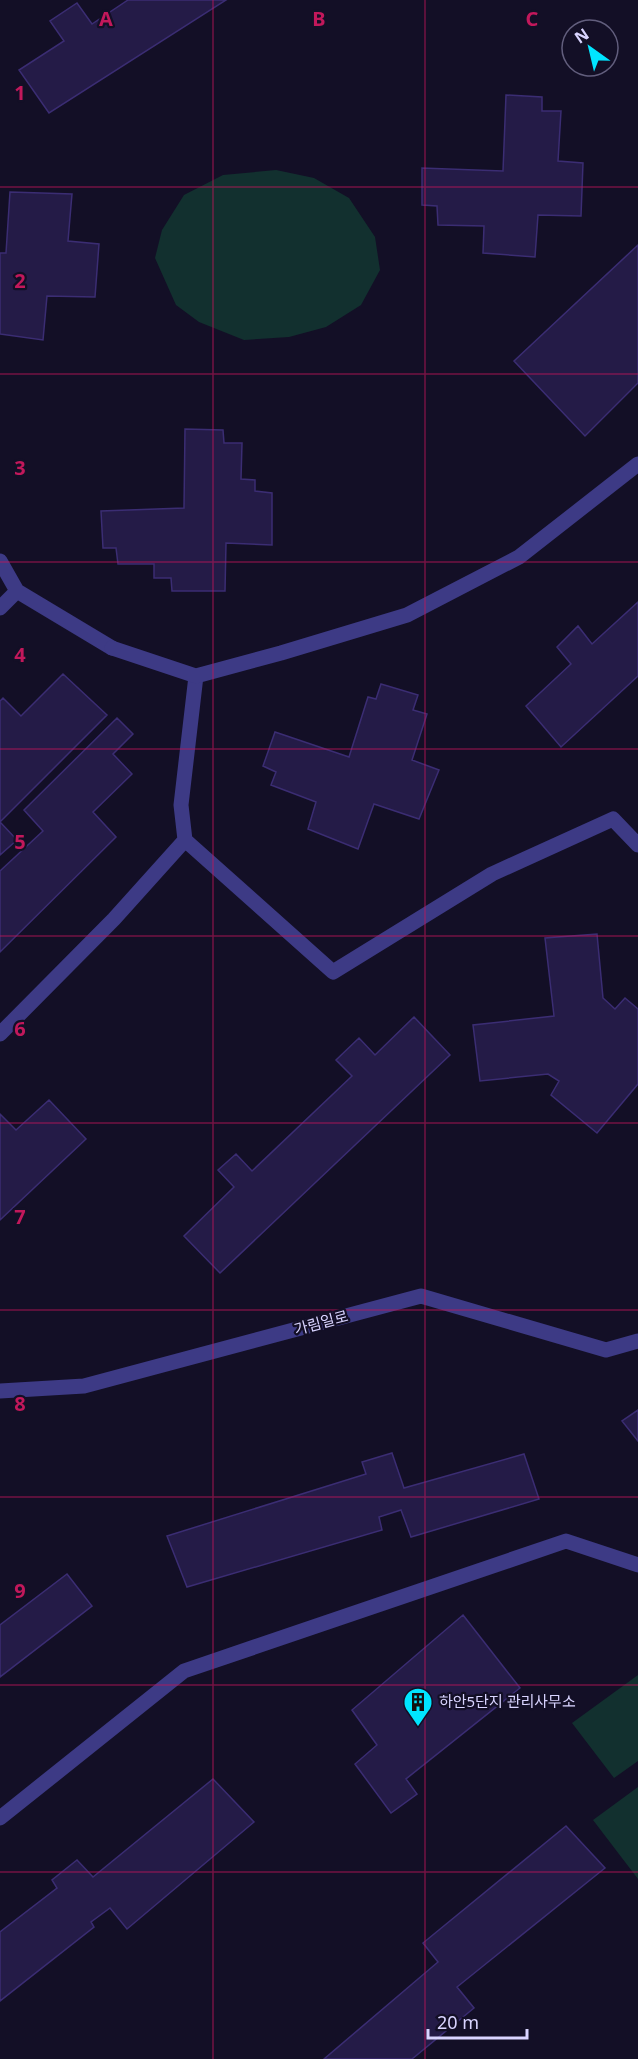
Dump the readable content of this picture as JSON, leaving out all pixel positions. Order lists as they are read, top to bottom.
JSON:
{
  "streets": {
    "street": ["가림일로"]
  },
  "places": {
    "building": ["하안5단지 관리사무소"]
  },
  "scale_bar": "20 m",
  "north": "top left",
  "grid": {
    "columns": ["A", "B", "C"],
    "rows": [
      "1",
      "2",
      "3",
      "4",
      "5",
      "6",
      "7",
      "8",
      "9"
    ]
  }
}
